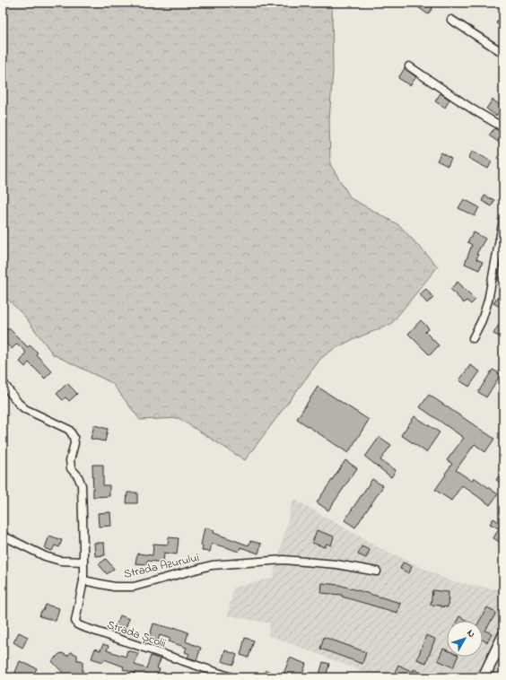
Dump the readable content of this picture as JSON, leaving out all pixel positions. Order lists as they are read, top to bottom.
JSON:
{
  "streets": {
    "street": ["Strada Azurului", "Strada Școlii"]
  },
  "crossings": [
    ["Strada Azurului", "Strada Școlii"]
  ],
  "north": "top right"
}
